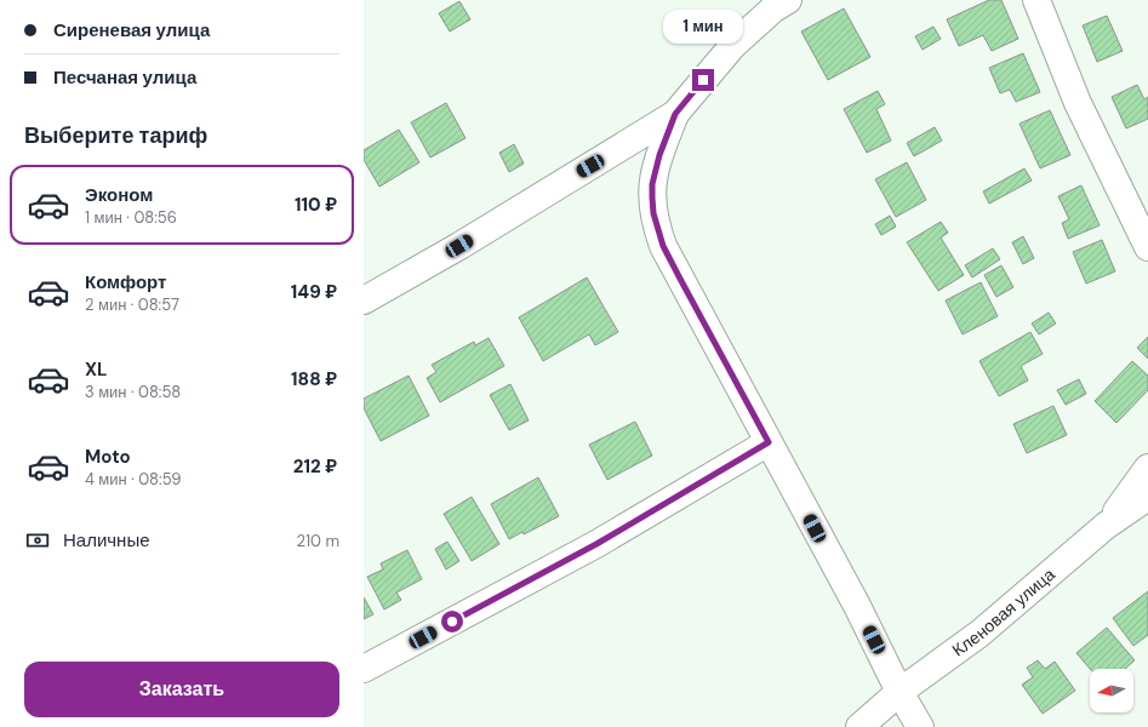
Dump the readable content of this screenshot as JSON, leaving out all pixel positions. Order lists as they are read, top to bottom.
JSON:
{
  "streets": {
    "street": ["Кленовая улица"]
  },
  "north": "left",
  "page": {
    "banner": ["Сиреневая улица", "Песчаная улица"],
    "bubble": "1 мин",
    "heading": "Выберите тариф",
    "list": [
      {
        "name": "Эконом",
        "note": "1 мин · 08:56",
        "value": "110 ₽"
      },
      {
        "name": "Комфорт",
        "note": "2 мин · 08:57",
        "value": "149 ₽"
      },
      {
        "name": "XL",
        "note": "3 мин · 08:58",
        "value": "188 ₽"
      },
      {
        "name": "Moto",
        "note": "4 мин · 08:59",
        "value": "212 ₽"
      }
    ],
    "pay": ["Наличные", "210 m"],
    "buttons": "Заказать"
  }
}
